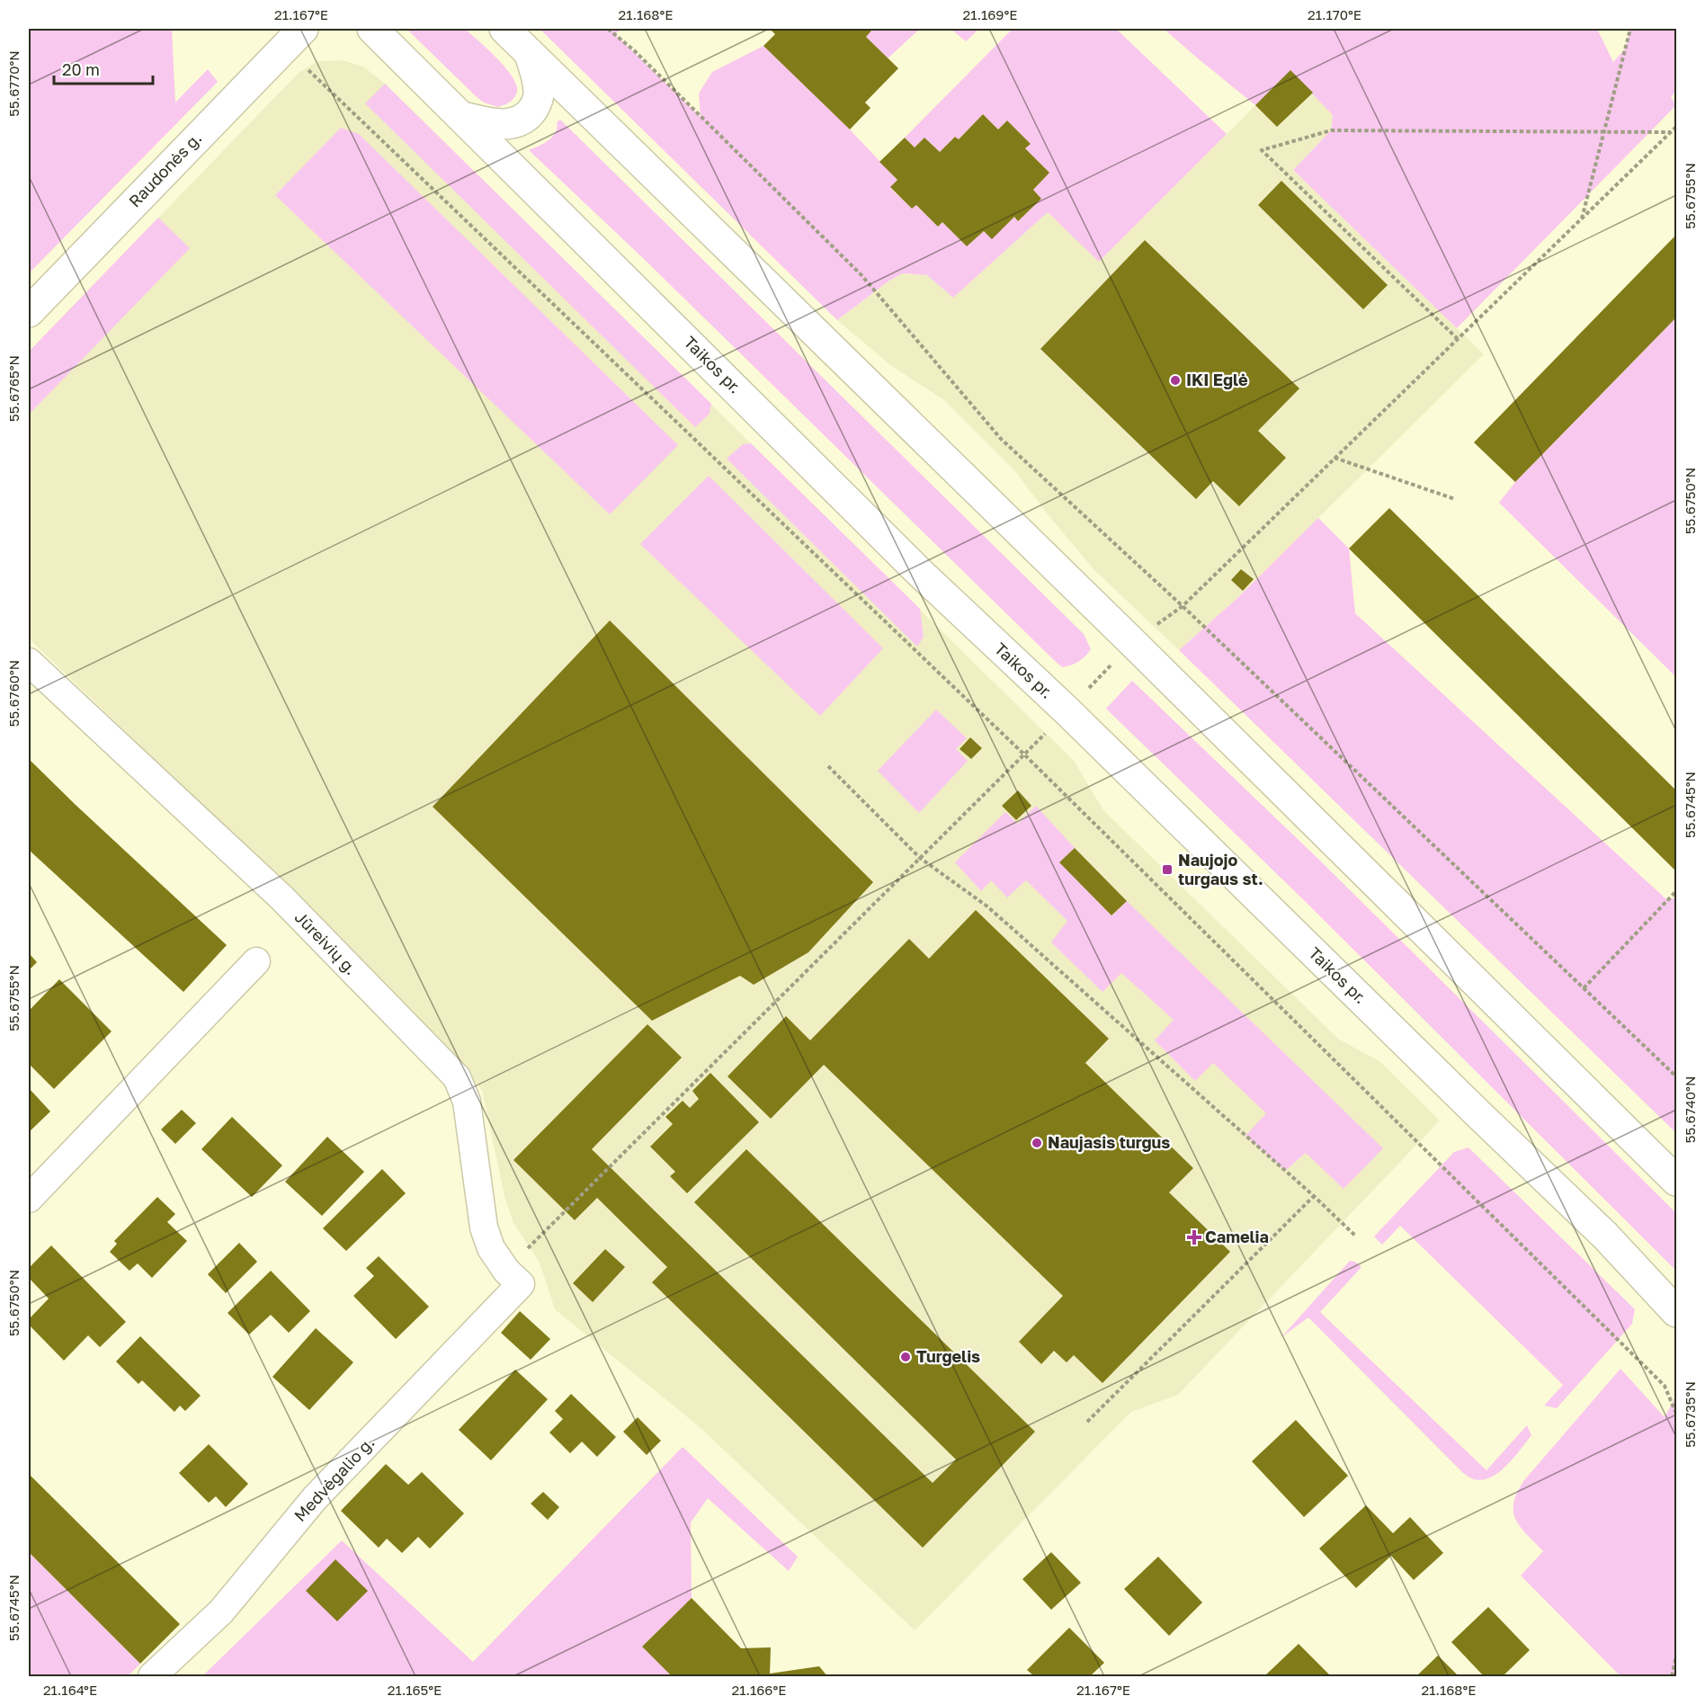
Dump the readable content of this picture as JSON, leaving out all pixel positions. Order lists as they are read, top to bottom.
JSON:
{
  "streets": {
    "main road": ["Raudonės g.", "Taikos pr."],
    "street": ["Jūreivių g.", "Medvėgalio g."]
  },
  "crossings": [
    ["Jūreivių g.", "Medvėgalio g."]
  ],
  "places": {
    "other": ["IKI Eglė", "Naujasis turgus", "Turgelis"],
    "transit": ["Naujojo turgaus st."],
    "health": ["Camelia"]
  },
  "scale_bar": "20 m",
  "coordinates": [
    "21.167°E",
    "21.168°E",
    "21.169°E",
    "21.170°E",
    "55.6770°N",
    "55.6755°N",
    "55.6765°N",
    "55.6750°N",
    "55.6760°N",
    "55.6745°N",
    "55.6740°N",
    "55.6735°N",
    "21.164°E",
    "21.165°E",
    "21.166°E"
  ]
}
